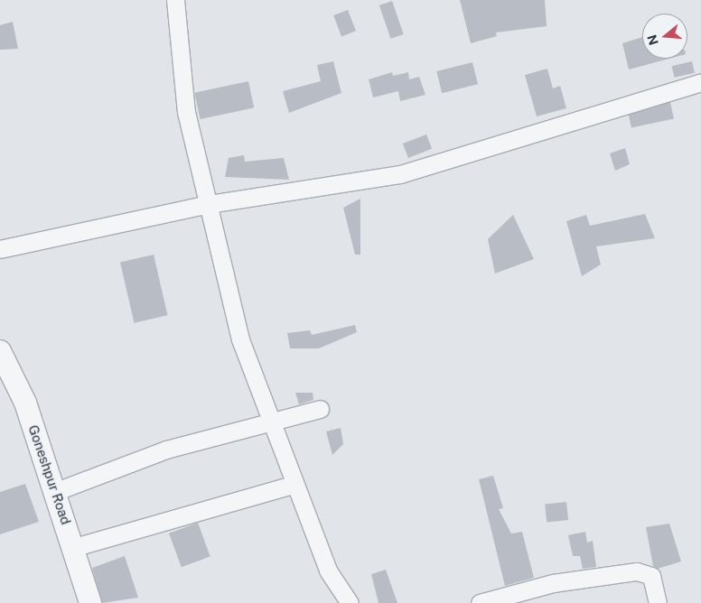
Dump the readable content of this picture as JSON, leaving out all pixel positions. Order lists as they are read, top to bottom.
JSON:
{
  "streets": {
    "street": ["Goneshpur Road"]
  },
  "north": "left"
}
